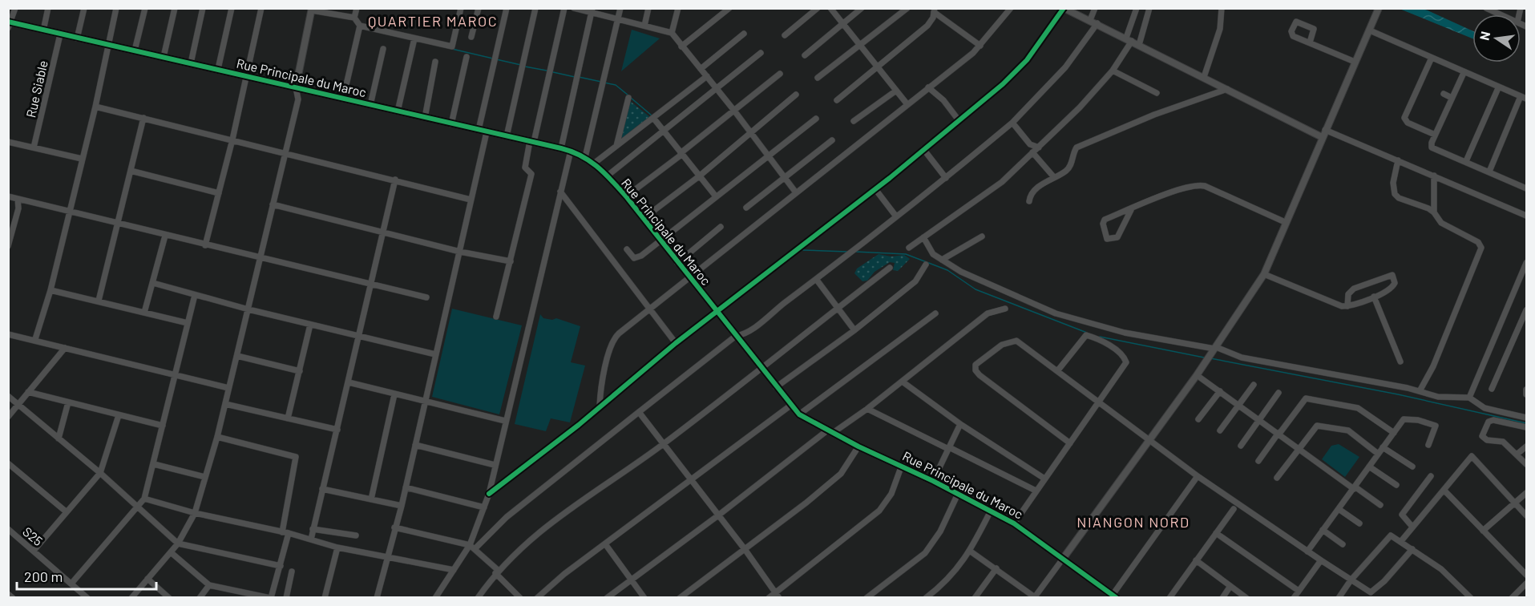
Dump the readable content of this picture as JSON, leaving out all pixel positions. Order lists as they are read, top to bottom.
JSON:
{
  "streets": {
    "street": ["Rue Principale du Maroc", "Rue Siable", "S25"]
  },
  "crossings": [
    ["Rue Principale du Maroc", "Rue Siable"]
  ],
  "districts": ["QUARTIER MAROC", "NIANGON NORD"],
  "scale_bar": "200 m",
  "north": "left"
}
